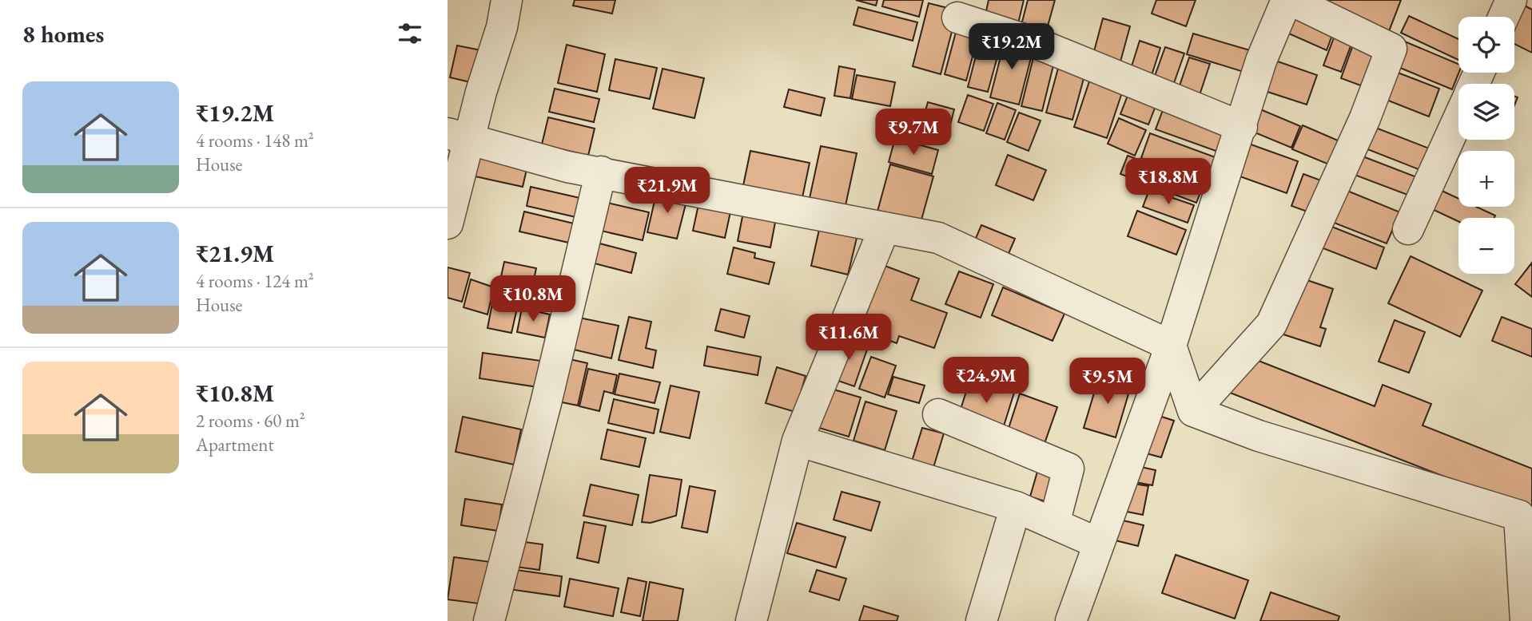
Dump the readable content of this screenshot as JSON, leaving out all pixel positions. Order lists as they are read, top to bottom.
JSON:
{
  "page": {
    "heading": "8 homes",
    "map_buttons": ["+", "−"],
    "price": [
      "₹19.2M",
      "₹9.7M",
      "₹18.8M",
      "₹21.9M",
      "₹10.8M",
      "₹11.6M",
      "₹24.9M",
      "₹9.5M"
    ],
    "list": [
      {
        "name": "₹19.2M",
        "note": "4 rooms · 148 m² · House"
      },
      {
        "name": "₹21.9M",
        "note": "4 rooms · 124 m² · House"
      },
      {
        "name": "₹10.8M",
        "note": "2 rooms · 60 m² · Apartment"
      }
    ]
  }
}
